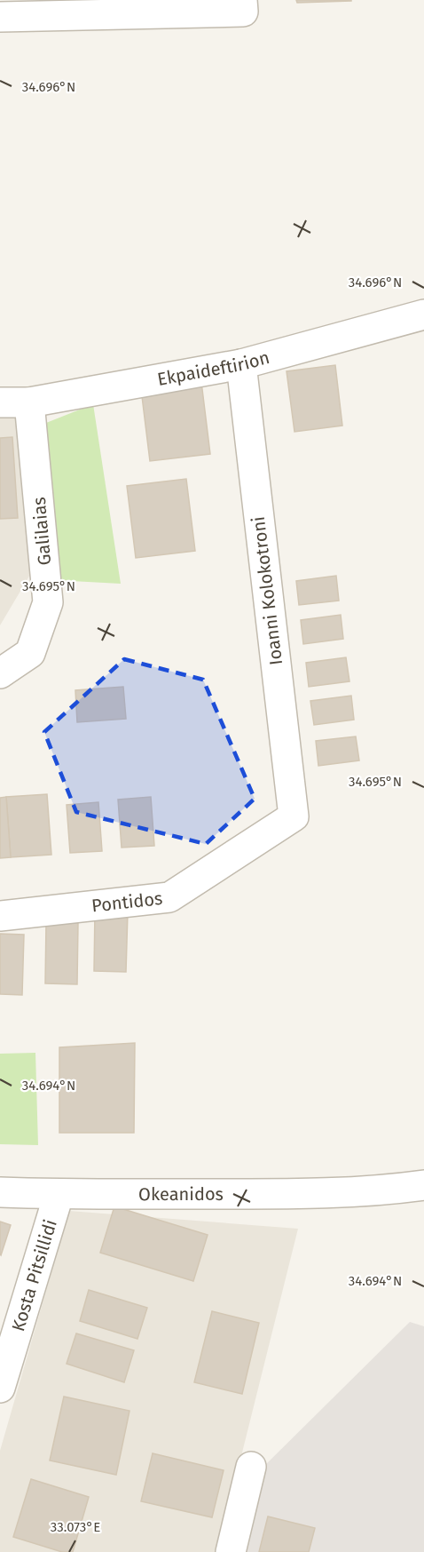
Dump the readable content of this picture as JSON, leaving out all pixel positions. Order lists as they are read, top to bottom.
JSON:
{
  "streets": {
    "street": [
      "Ekpaideftirion",
      "Galilaias",
      "Ioanni Kolokotroni",
      "Pontidos",
      "Okeanidos",
      "Kosta Pitsillidi"
    ]
  },
  "crossings": [
    ["Ekpaideftirion", "Galilaias"],
    ["Ekpaideftirion", "Ioanni Kolokotroni"],
    ["Ioanni Kolokotroni", "Pontidos"],
    ["Okeanidos", "Kosta Pitsillidi"]
  ],
  "coordinates": [
    "34.696°N",
    "34.695°N",
    "34.694°N",
    "33.073°E"
  ]
}
